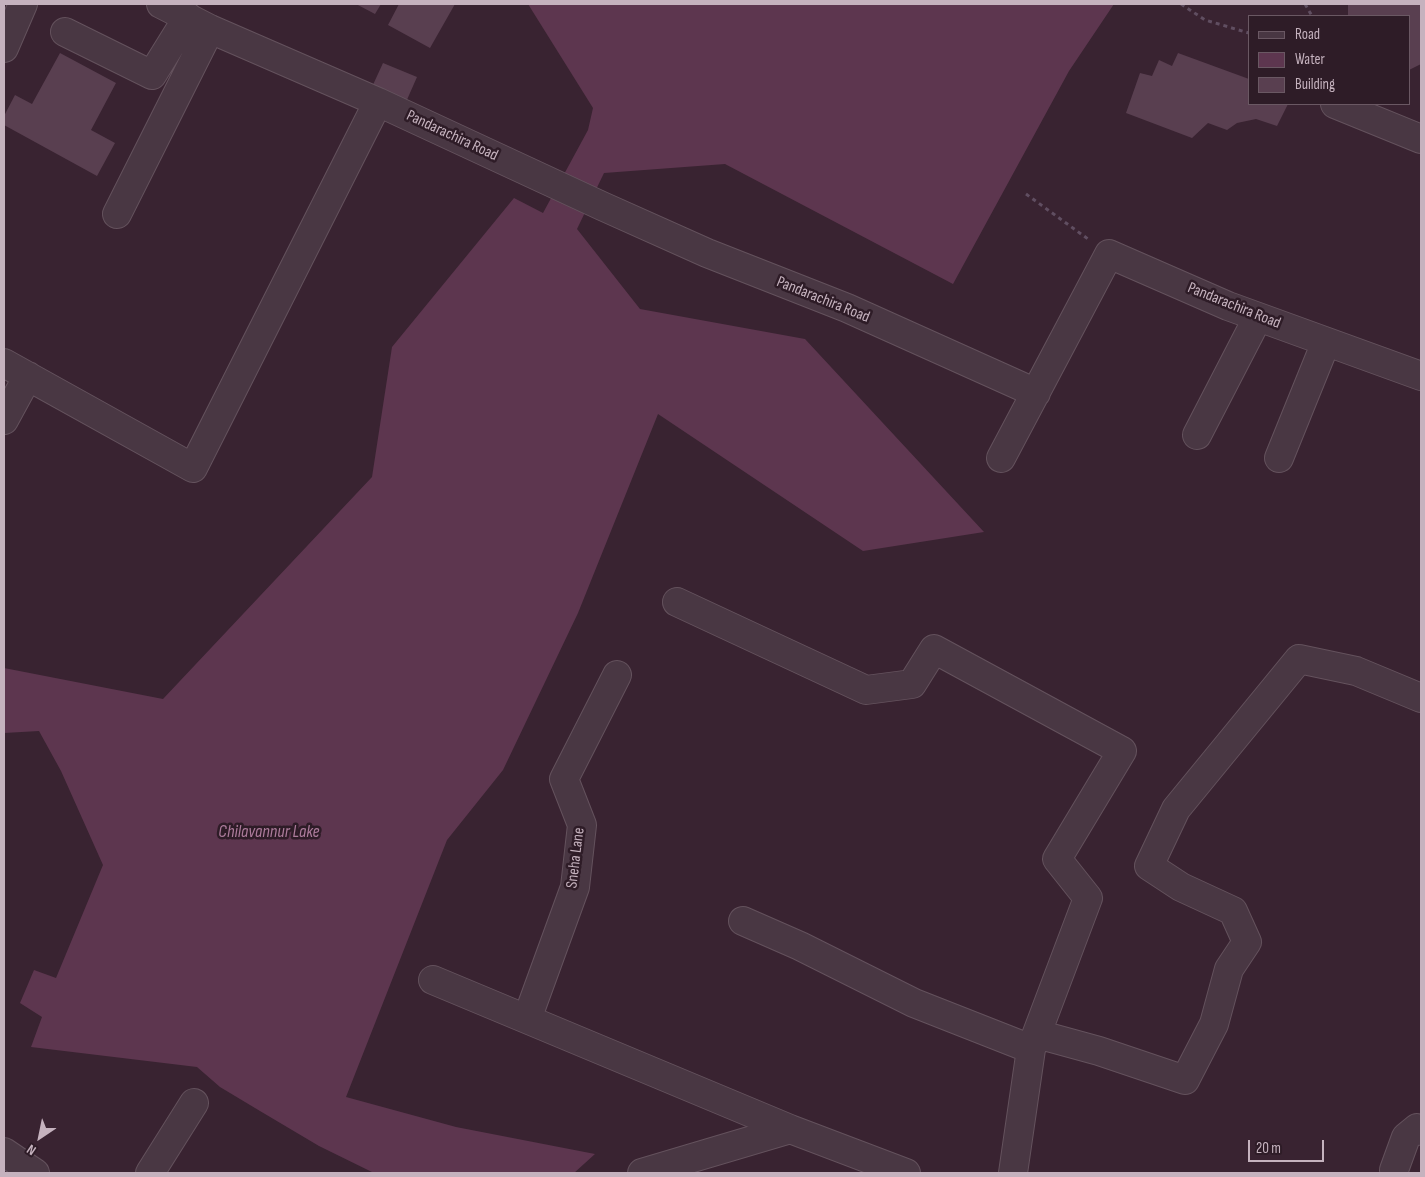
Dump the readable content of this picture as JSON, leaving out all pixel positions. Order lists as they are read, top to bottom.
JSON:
{
  "streets": {
    "street": ["Pandarachira Road", "Sneha Lane"]
  },
  "water": ["Chilavannur Lake"],
  "legend": ["Road", "Water", "Building"],
  "scale_bar": "20 m",
  "north": "bottom left"
}
